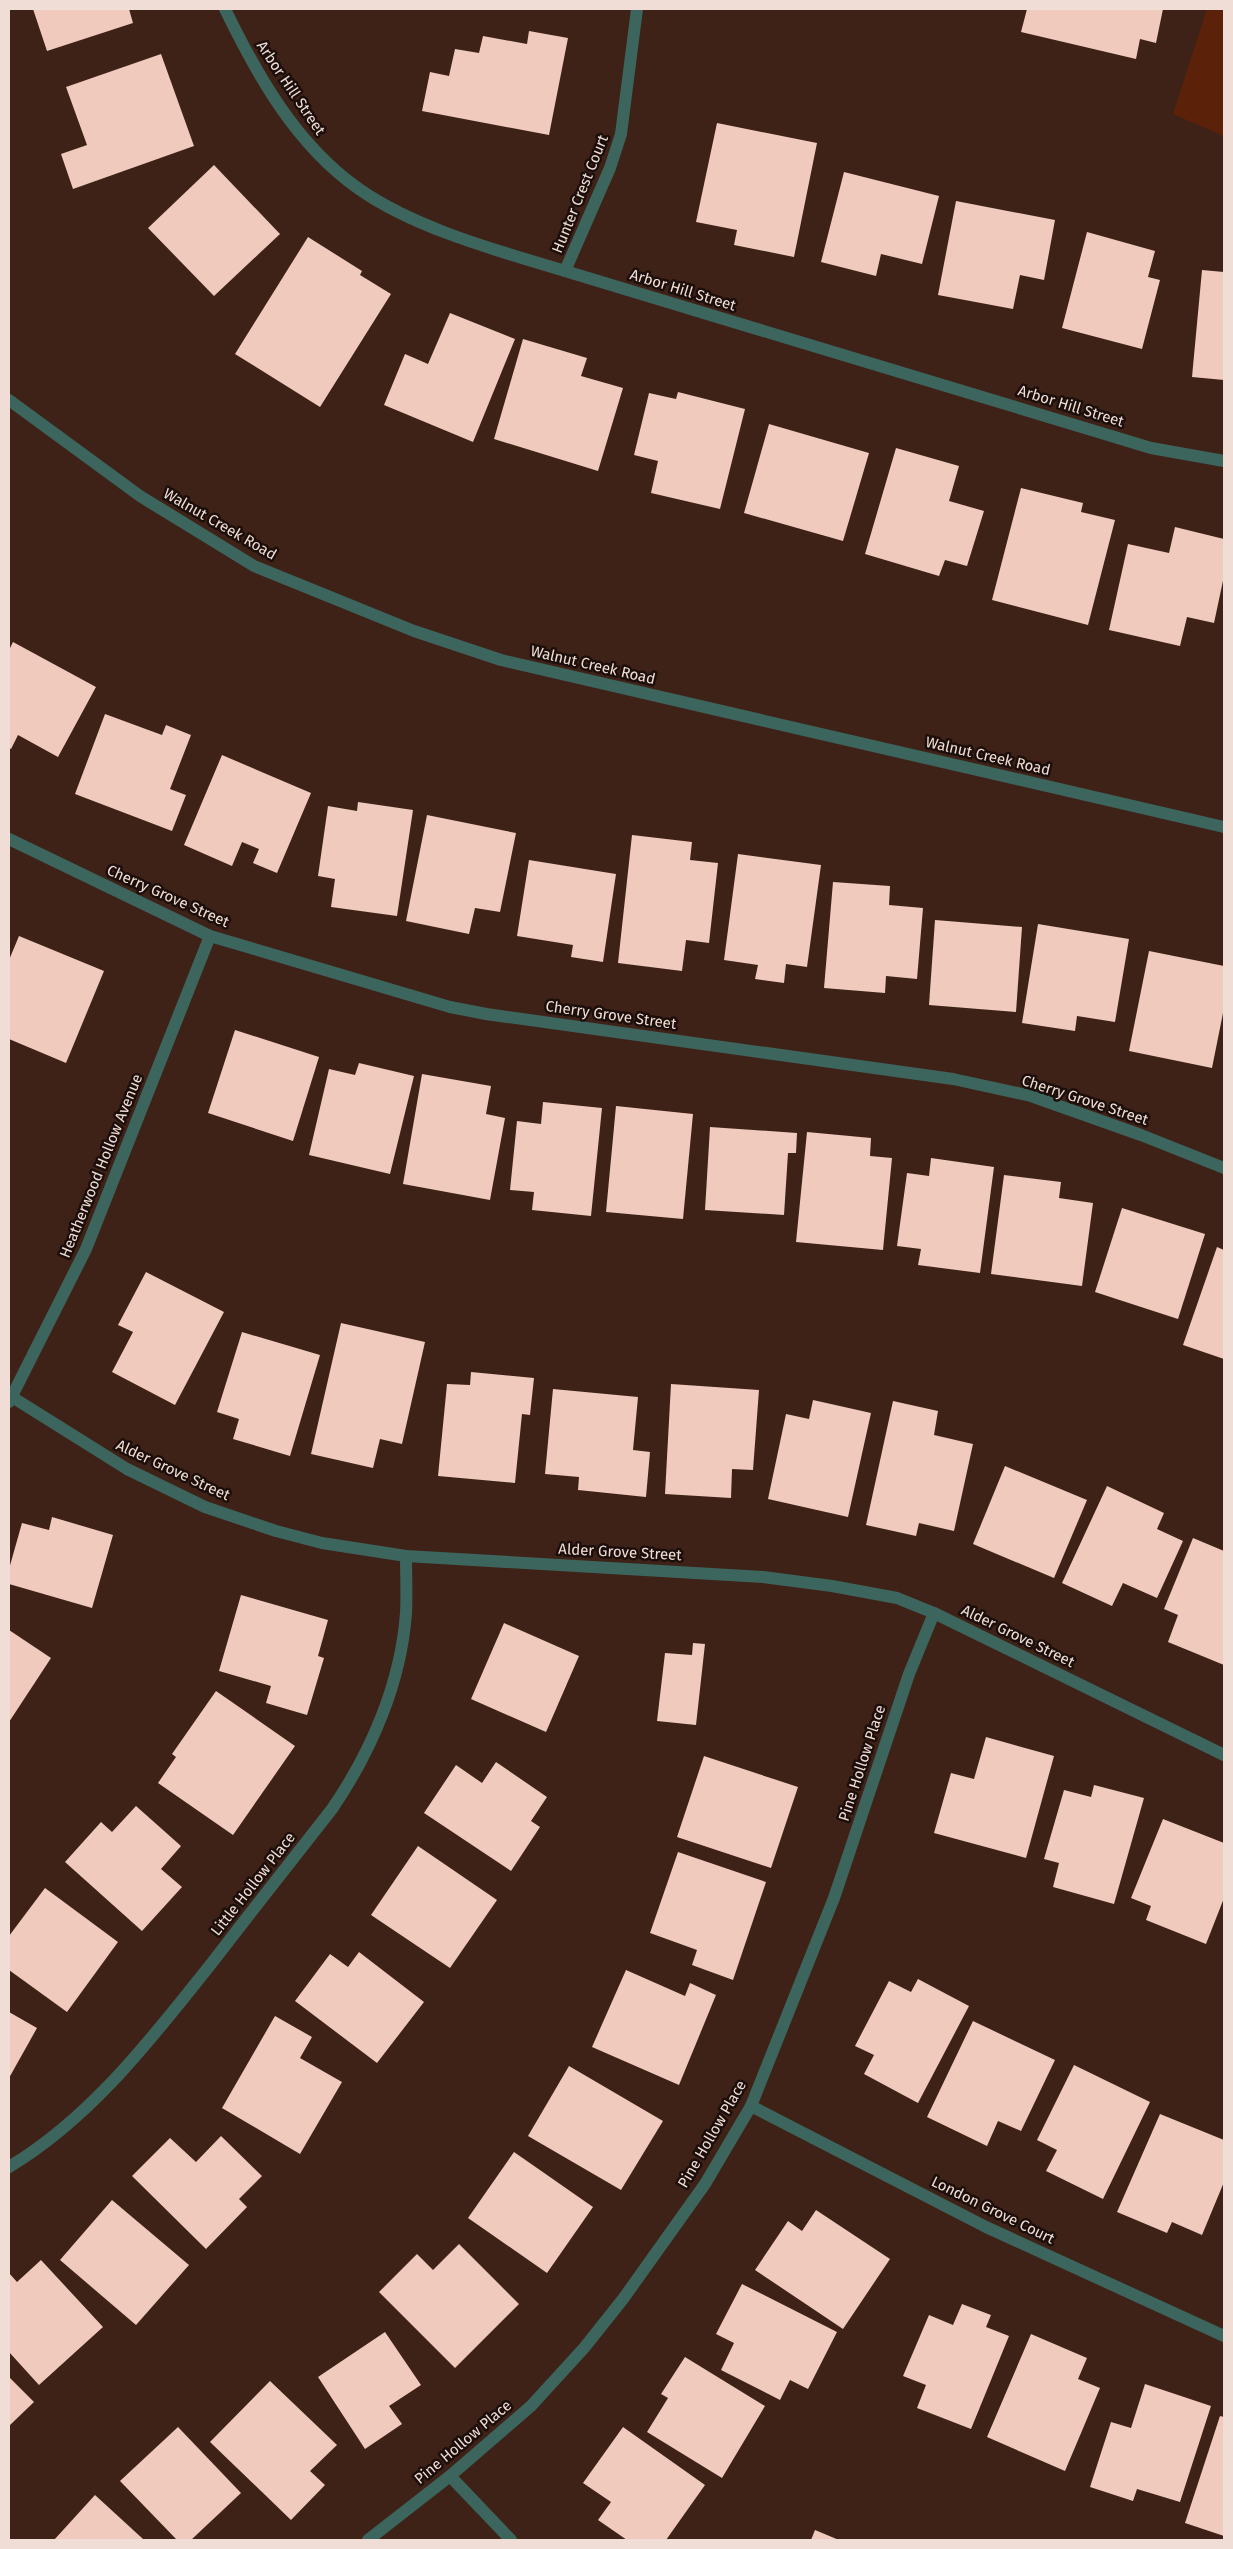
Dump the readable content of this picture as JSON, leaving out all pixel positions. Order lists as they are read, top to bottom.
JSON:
{
  "streets": {
    "street": [
      "Arbor Hill Street",
      "Hunter Crest Court",
      "Walnut Creek Road",
      "Cherry Grove Street",
      "Heatherwood Hollow Avenue",
      "Alder Grove Street",
      "Pine Hollow Place",
      "Little Hollow Place",
      "London Grove Court"
    ]
  },
  "crossings": [
    ["Arbor Hill Street", "Hunter Crest Court"],
    ["Cherry Grove Street", "Heatherwood Hollow Avenue"],
    ["Heatherwood Hollow Avenue", "Alder Grove Street"],
    ["Alder Grove Street", "Pine Hollow Place"],
    ["Alder Grove Street", "Little Hollow Place"],
    ["Pine Hollow Place", "London Grove Court"]
  ]
}
